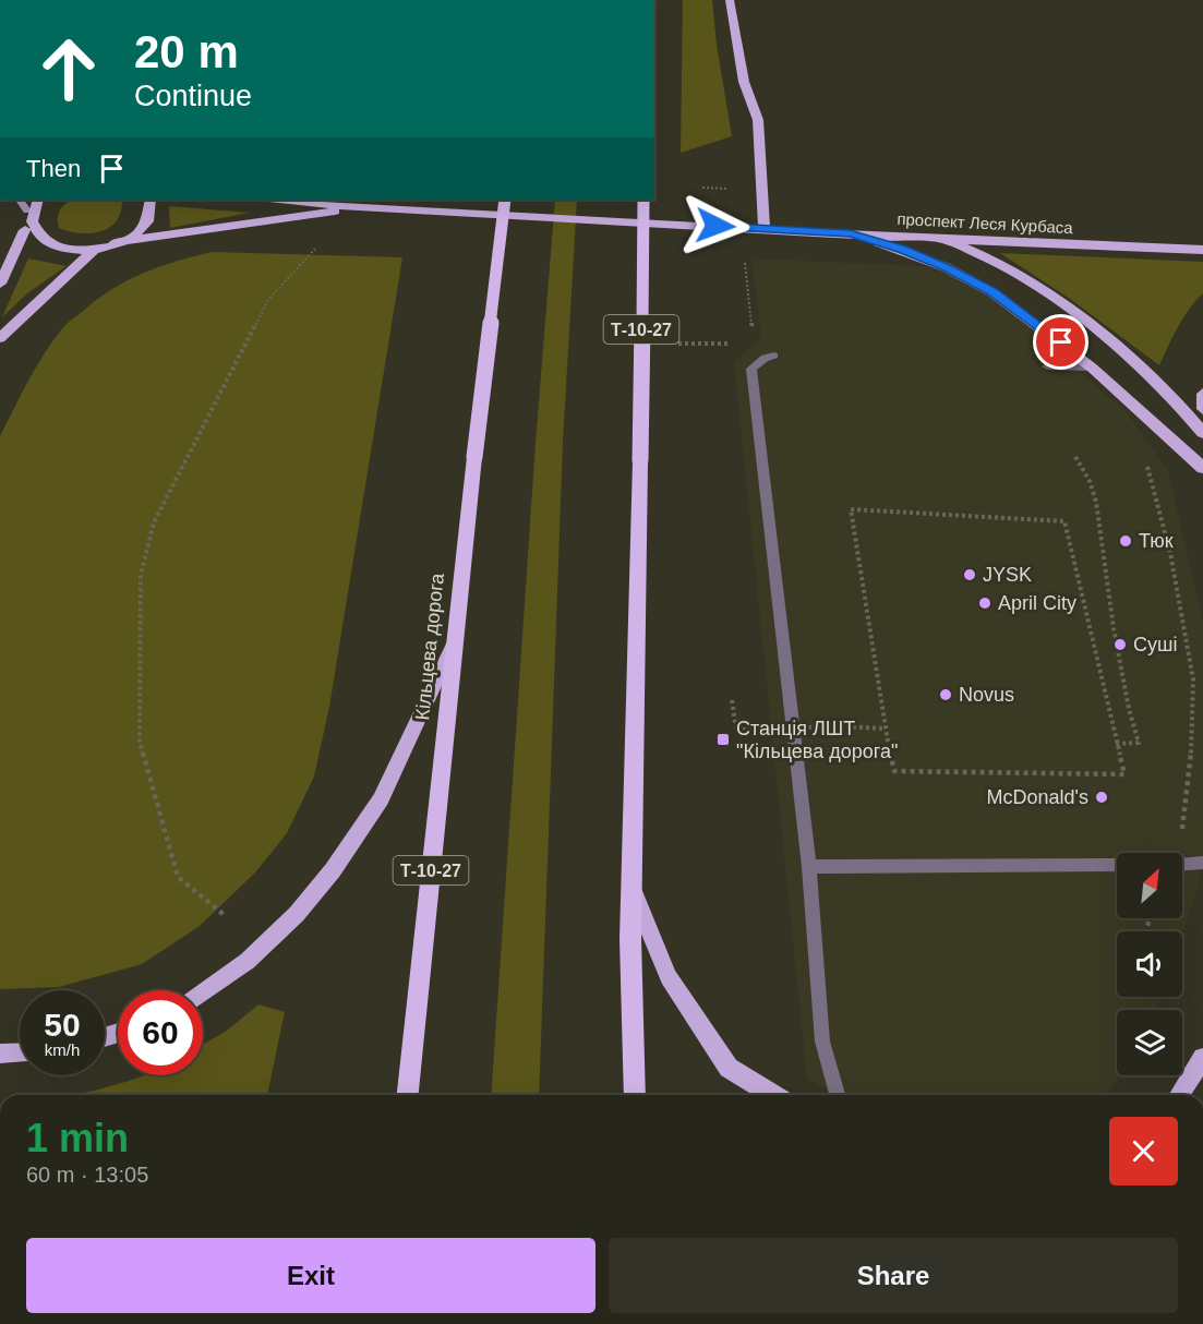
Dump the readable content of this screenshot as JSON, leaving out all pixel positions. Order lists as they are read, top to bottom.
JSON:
{
  "streets": {
    "highway": ["Т-10-27", "Кільцева дорога"],
    "main road": ["проспект Леся Курбаса"]
  },
  "places": {
    "other": [
      "Тюк",
      "JYSK",
      "April City",
      "Суші",
      "Novus",
      "McDonald's"
    ],
    "transit": ["Станція ЛШТ \"Кільцева дорога\""]
  },
  "north": "top right",
  "page": {
    "turn": ["20 m", "Continue"],
    "then": "Then",
    "speed": "50 km/h",
    "limit": "60",
    "heading": ["1 min", "60 m · 13:05"],
    "buttons": ["Exit", "Share"]
  }
}
